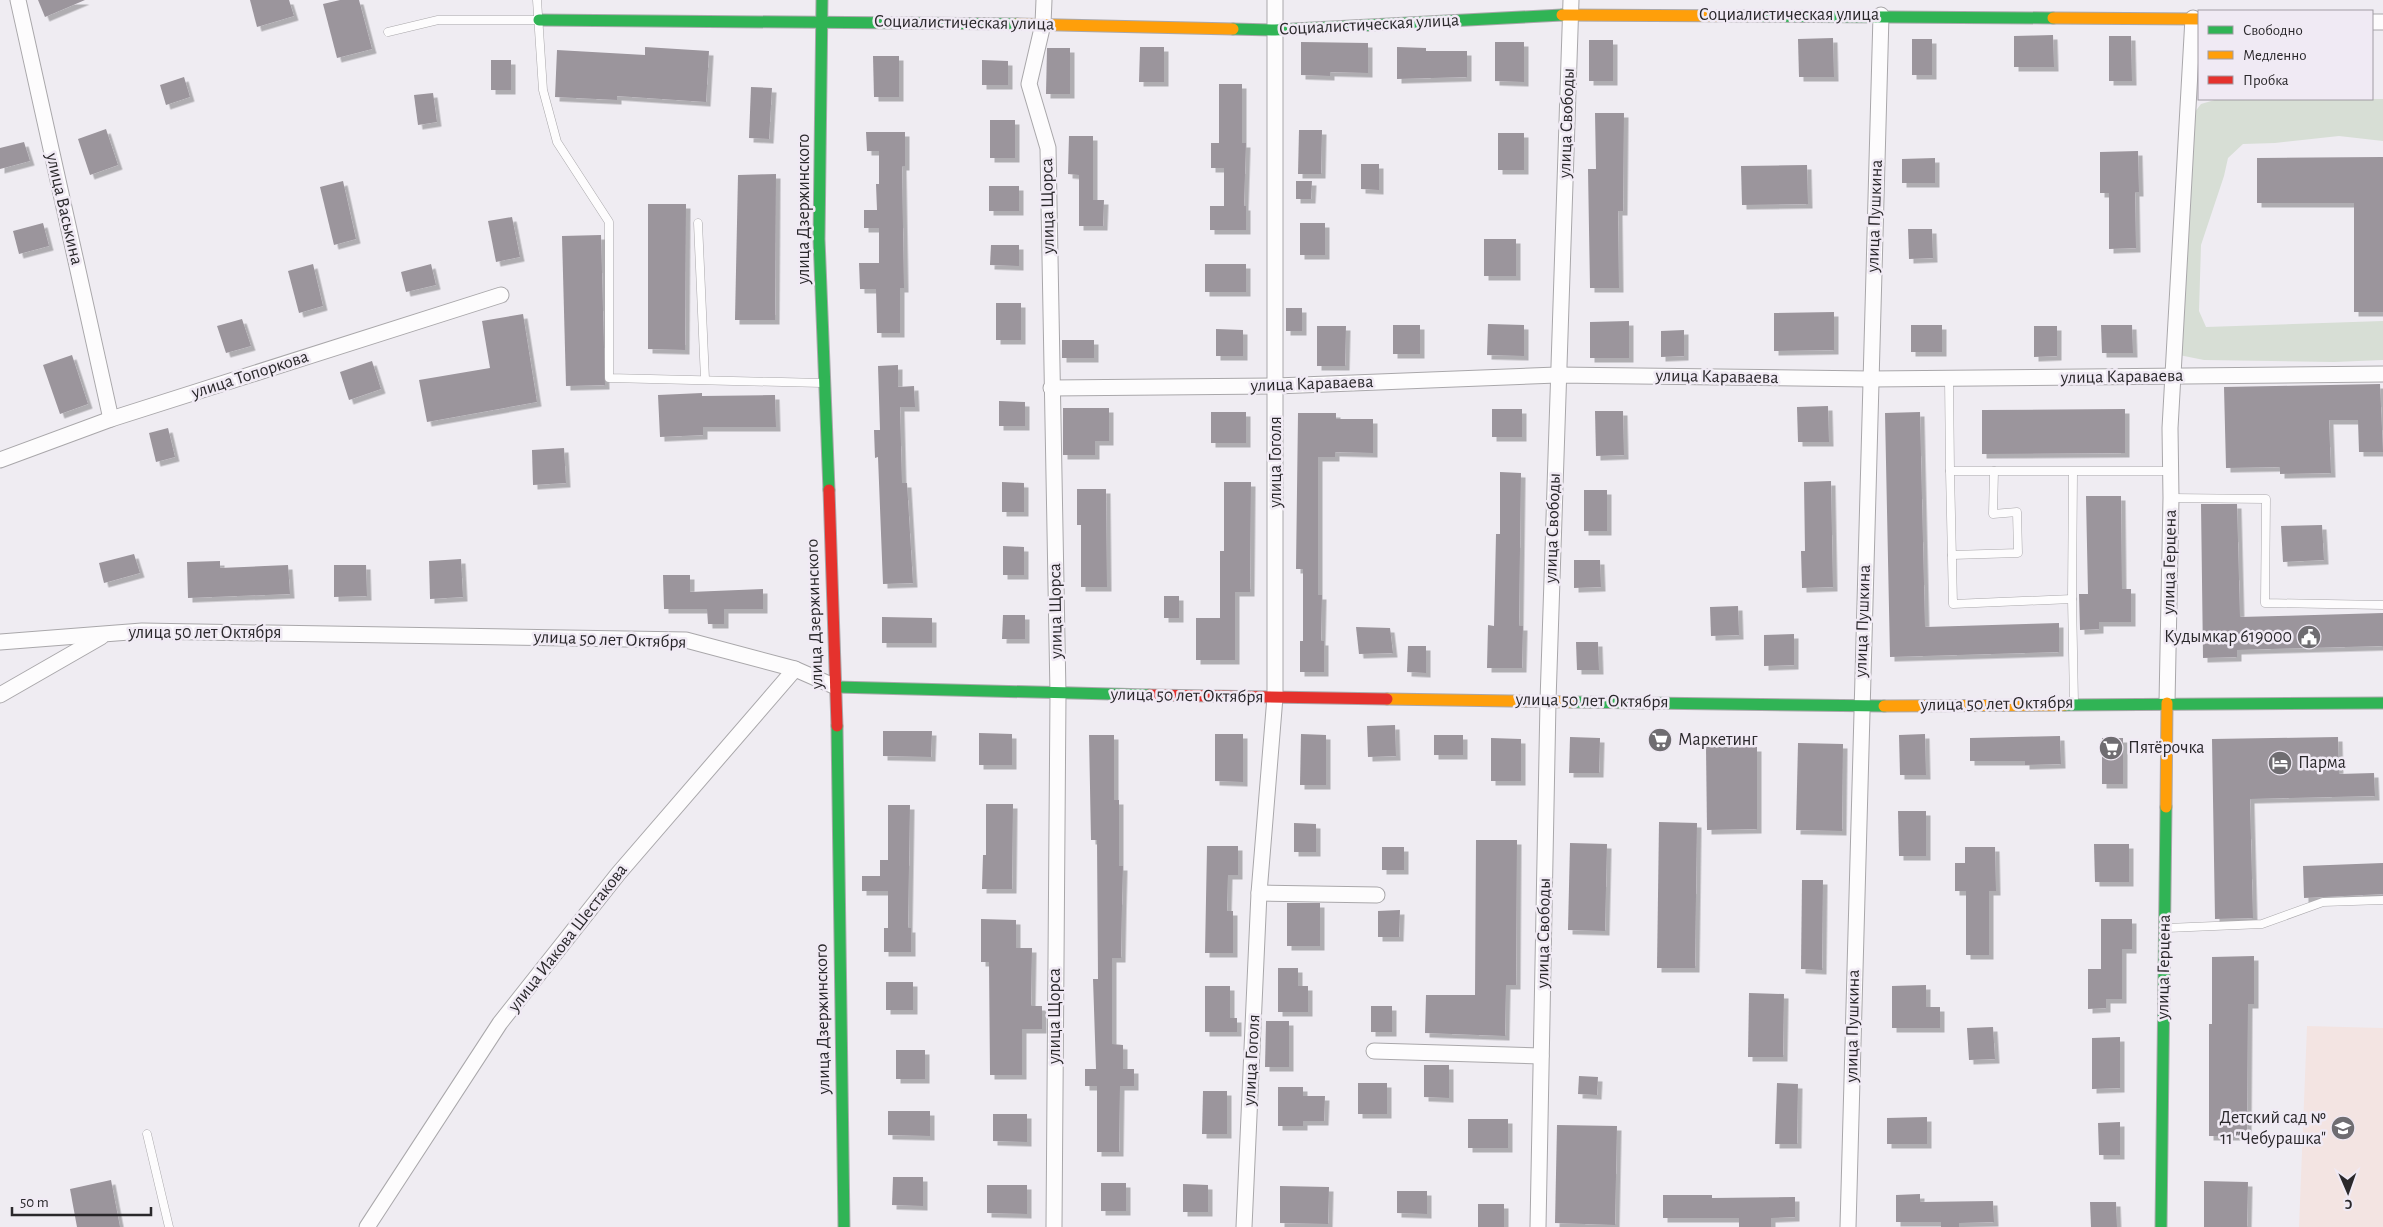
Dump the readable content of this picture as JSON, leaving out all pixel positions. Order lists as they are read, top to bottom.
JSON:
{
  "streets": {
    "street": [
      "Социалистическая улица",
      "улица Свободы",
      "улица Щорса",
      "улица Васькина",
      "улица Дзержинского",
      "улица Пушкина",
      "улица Топоркова",
      "улица Караваева",
      "улица Гоголя",
      "улица Герцена",
      "улица 50 лет Октября",
      "улица Иакова Шестакова"
    ]
  },
  "crossings": [
    ["Социалистическая улица", "улица Свободы"],
    ["Социалистическая улица", "улица Щорса"],
    ["Социалистическая улица", "улица Дзержинского"],
    ["Социалистическая улица", "улица Пушкина"],
    ["Социалистическая улица", "улица Гоголя"],
    ["Социалистическая улица", "улица Герцена"],
    ["улица Свободы", "улица Караваева"],
    ["улица Свободы", "улица 50 лет Октября"],
    ["улица Щорса", "улица Караваева"],
    ["улица Щорса", "улица 50 лет Октября"],
    ["улица Васькина", "улица Топоркова"],
    ["улица Дзержинского", "улица 50 лет Октября"],
    ["улица Пушкина", "улица Караваева"],
    ["улица Пушкина", "улица 50 лет Октября"],
    ["улица Караваева", "улица Гоголя"],
    ["улица Караваева", "улица Герцена"],
    ["улица Гоголя", "улица 50 лет Октября"],
    ["улица Герцена", "улица 50 лет Октября"],
    ["улица 50 лет Октября", "улица Иакова Шестакова"]
  ],
  "places": {
    "public building": ["Кудымкар 619000"],
    "supermarket": ["Маркетинг", "Пятёрочка"],
    "hotel": ["Парма"],
    "school or university": ["Детский сад № 11 \"Чебурашка\""]
  },
  "legend": ["Свободно", "Медленно", "Пробка"],
  "scale_bar": "50 m",
  "north": "bottom"
}
